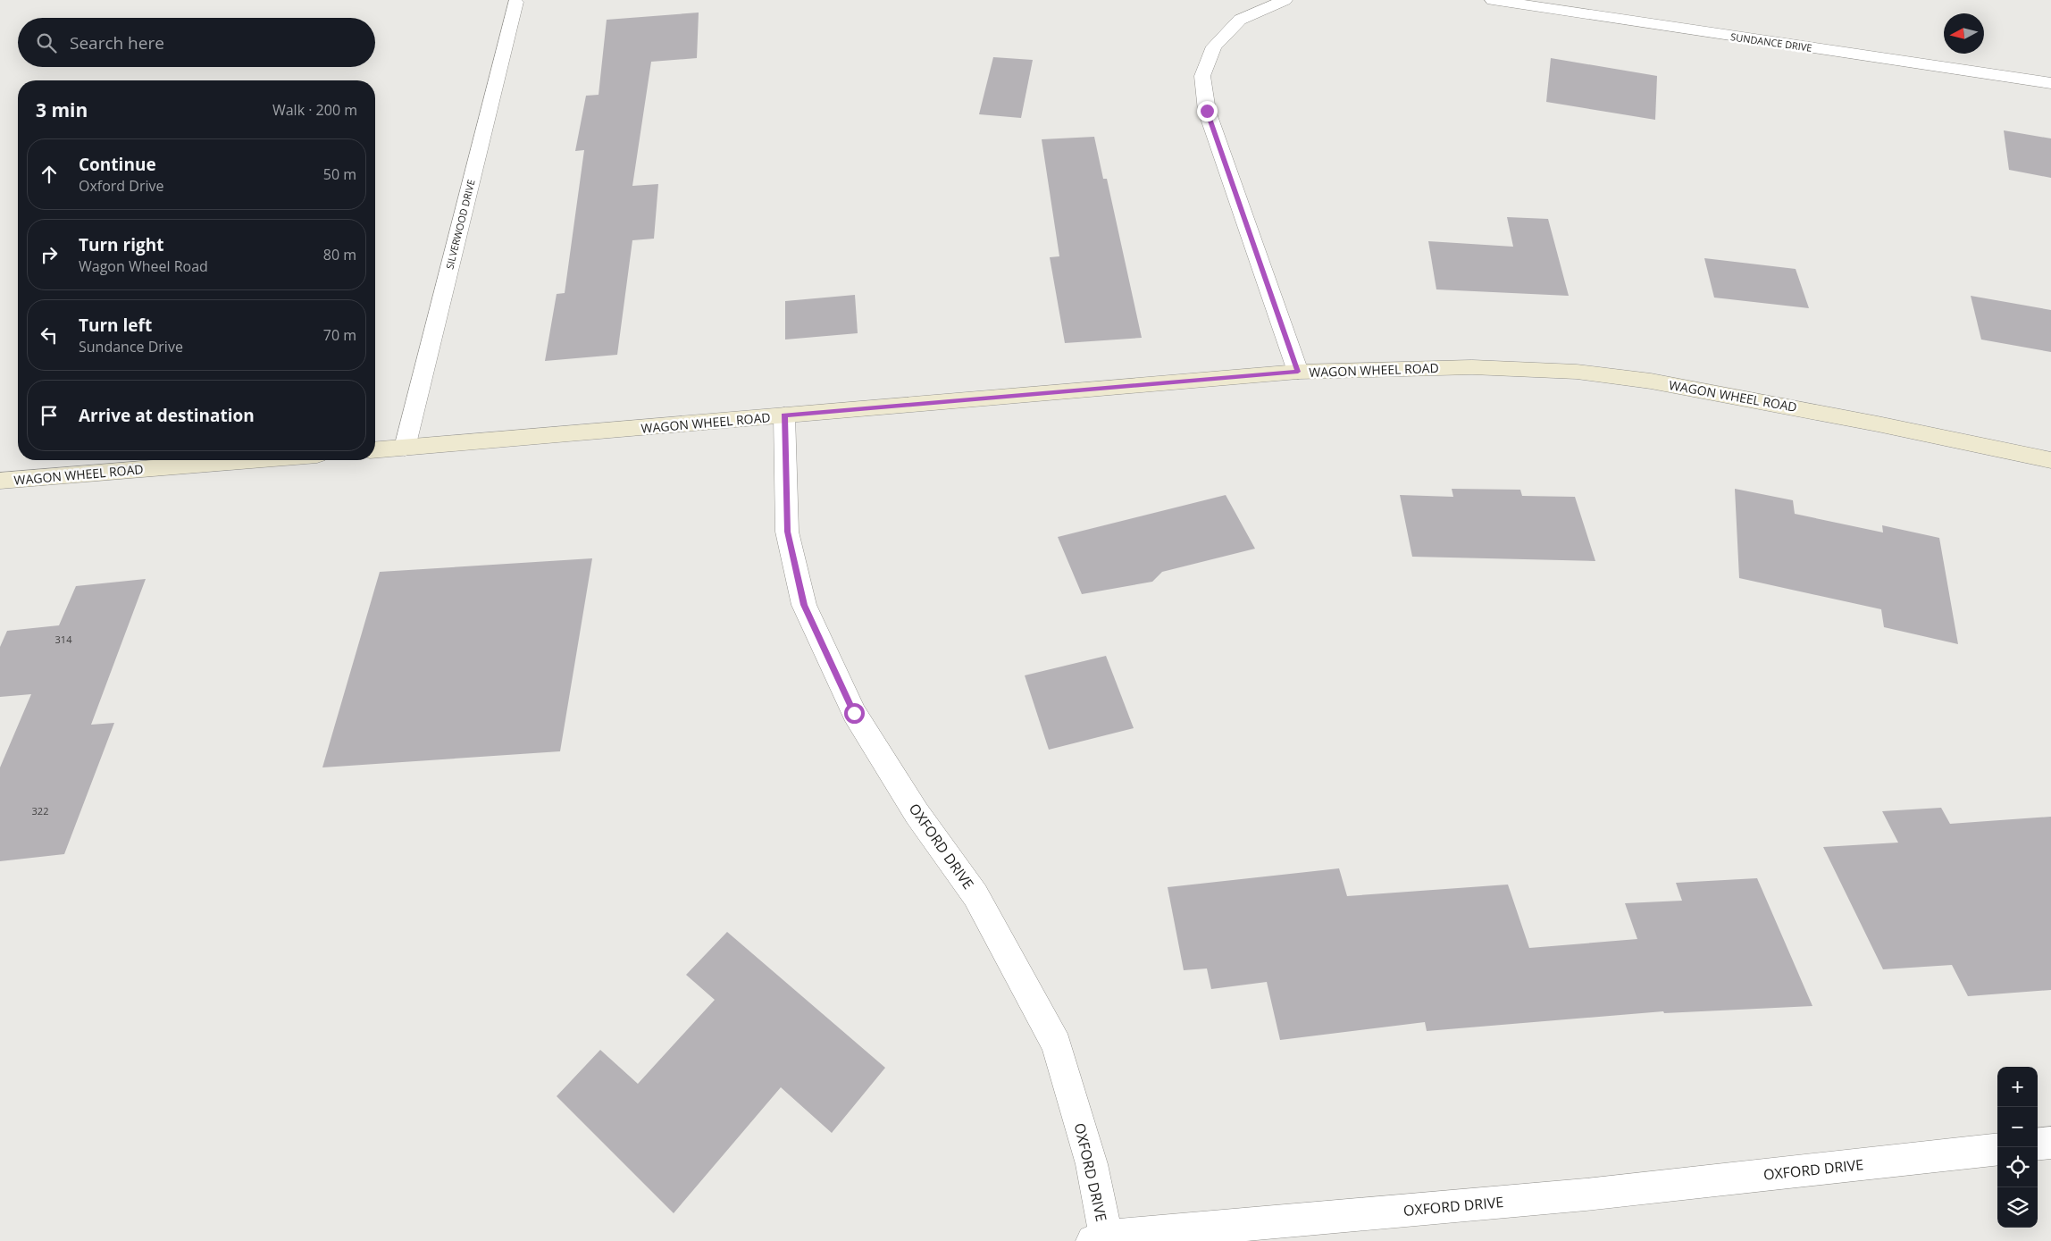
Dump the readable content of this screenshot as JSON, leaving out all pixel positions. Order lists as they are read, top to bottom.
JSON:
{
  "streets": {
    "street": [
      "SUNDANCE DRIVE",
      "SILVERWOOD DRIVE",
      "WAGON WHEEL ROAD",
      "OXFORD DRIVE"
    ]
  },
  "crossings": [
    ["SILVERWOOD DRIVE", "WAGON WHEEL ROAD"],
    ["WAGON WHEEL ROAD", "OXFORD DRIVE"]
  ],
  "house_numbers": ["314", "322"],
  "north": "left",
  "page": {
    "search": "Search here",
    "heading": ["3 min", "Walk · 200 m"],
    "list": [
      ["Continue", "Oxford Drive", "50 m"],
      ["Turn right", "Wagon Wheel Road", "80 m"],
      ["Turn left", "Sundance Drive", "70 m"],
      "Arrive at destination"
    ],
    "map_buttons": ["+", "−"]
  }
}
